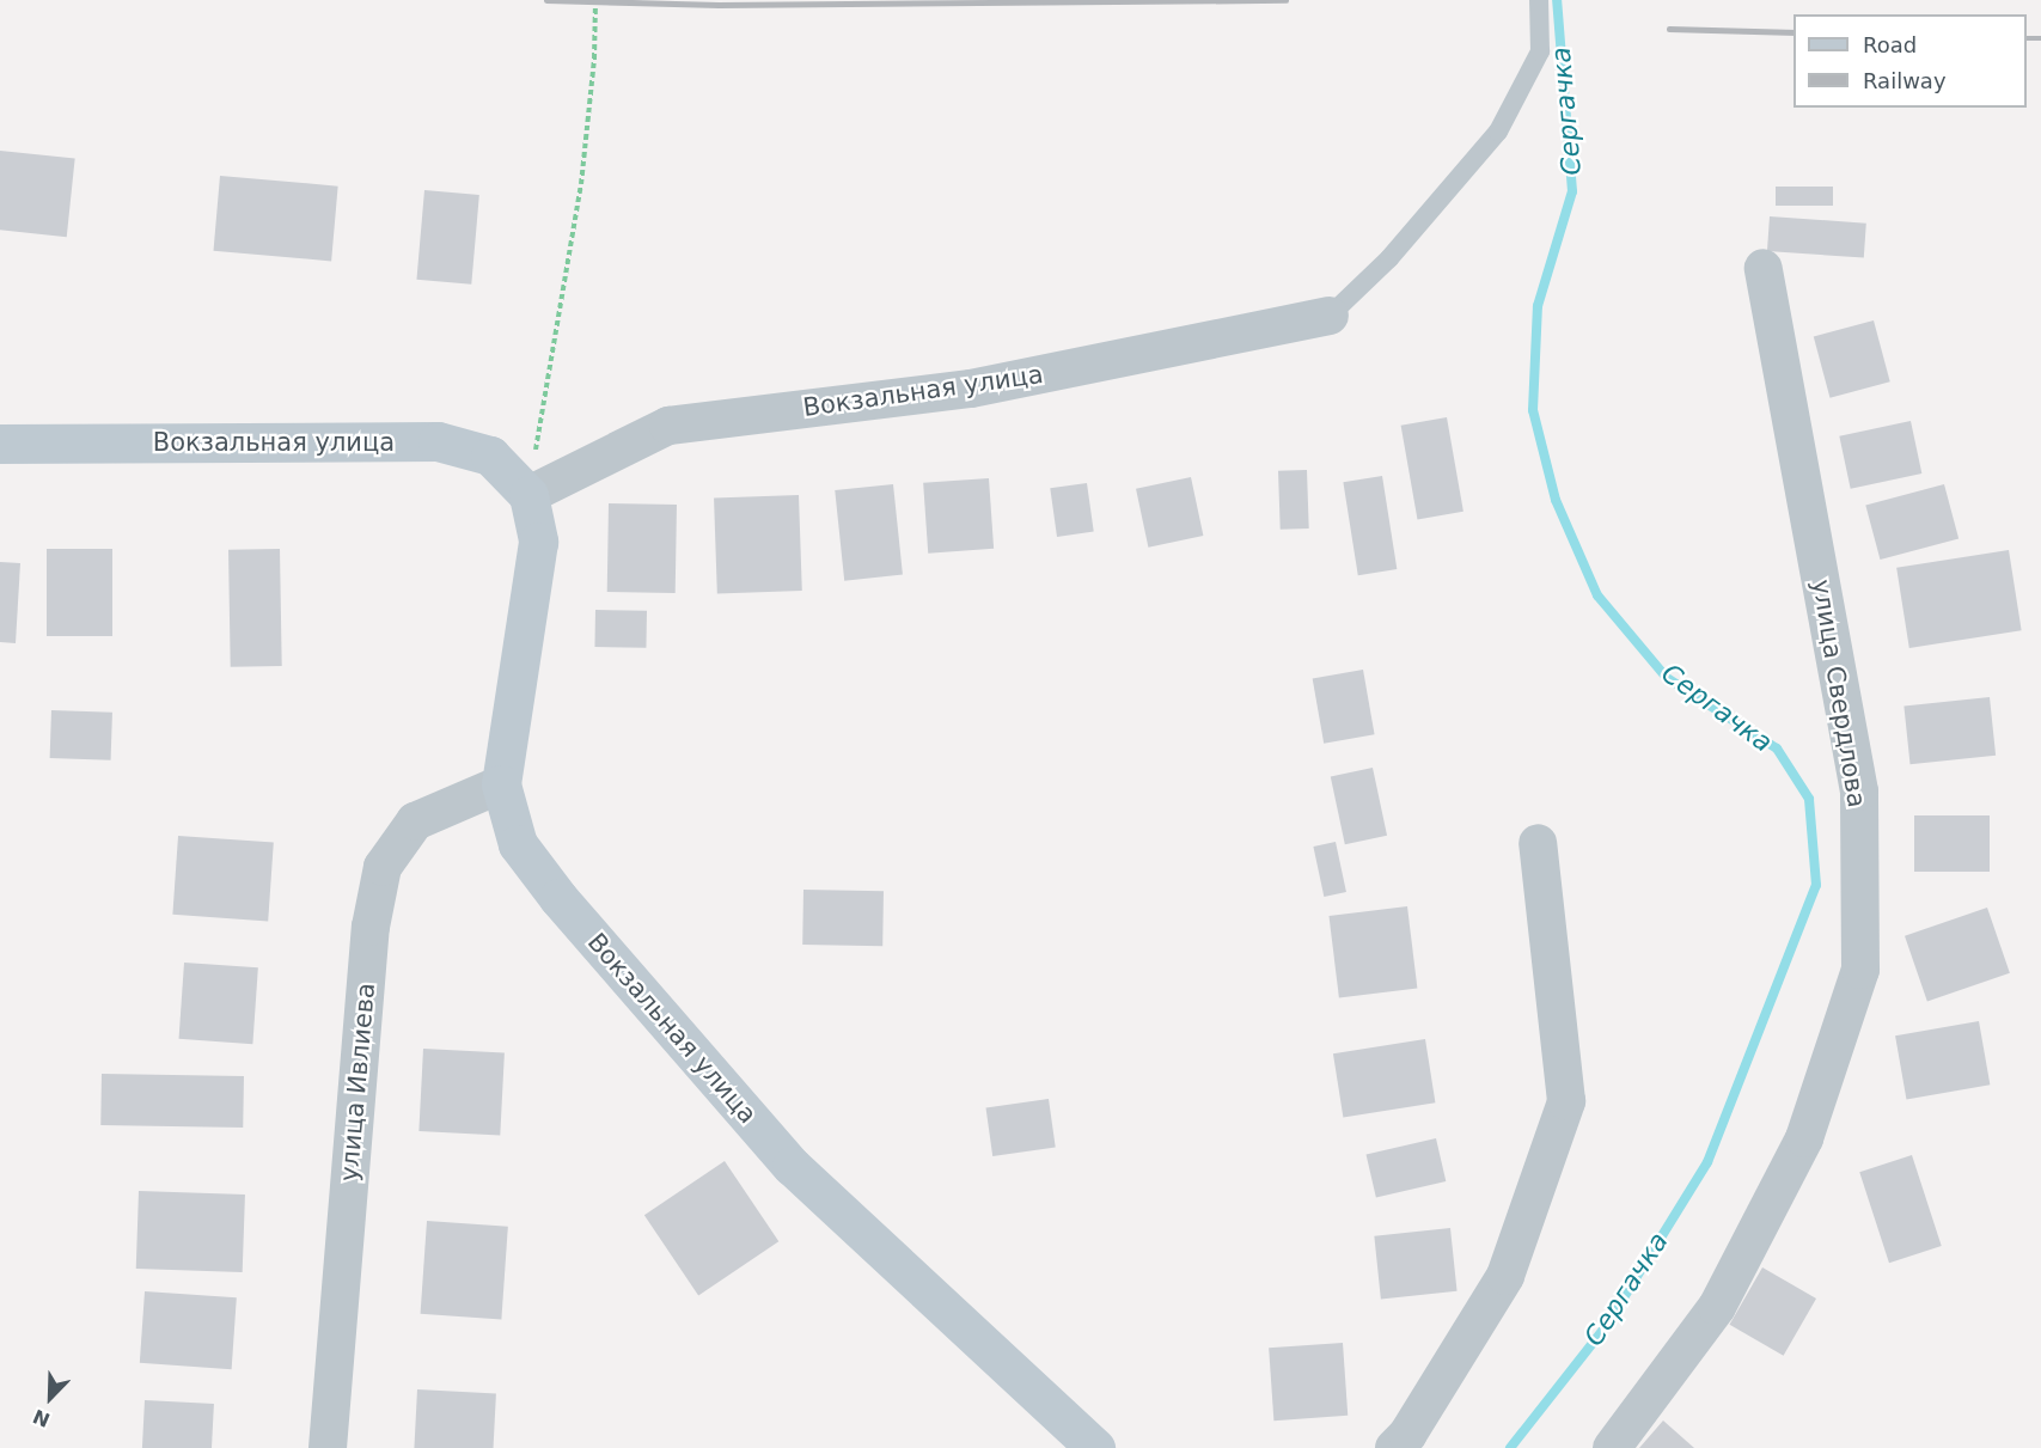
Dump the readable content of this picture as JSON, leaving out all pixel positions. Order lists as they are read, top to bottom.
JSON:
{
  "streets": {
    "street": ["Вокзальная улица", "улица Свердлова", "улица Ивлиева"]
  },
  "crossings": [
    ["Вокзальная улица", "улица Ивлиева"]
  ],
  "water": ["Сергачка"],
  "legend": ["Road", "Railway"],
  "north": "bottom left"
}
